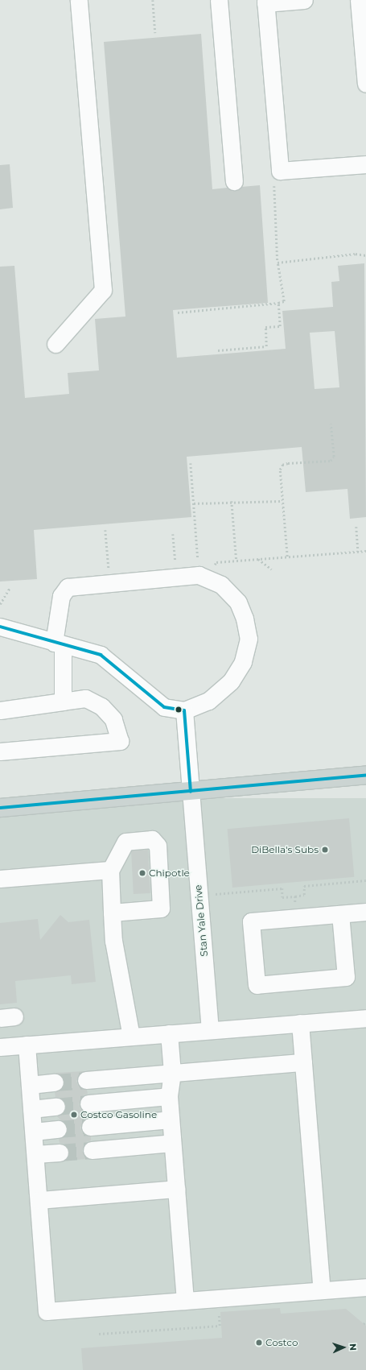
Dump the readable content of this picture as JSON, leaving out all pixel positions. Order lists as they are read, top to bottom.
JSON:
{
  "streets": {
    "street": ["Stan Yale Drive"]
  },
  "places": [
    "DiBella's Subs",
    "Chipotle",
    "Costco Gasoline",
    "Costco"
  ],
  "north": "right"
}
